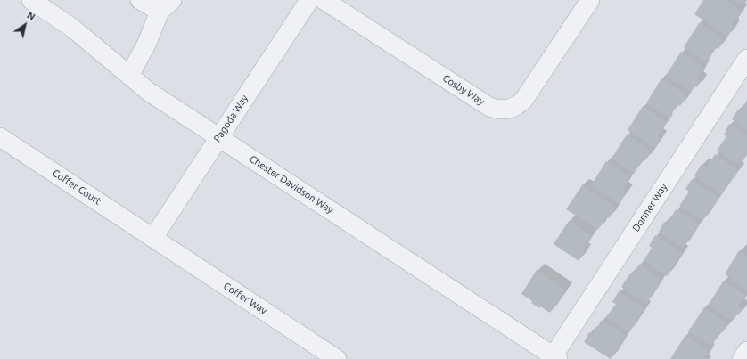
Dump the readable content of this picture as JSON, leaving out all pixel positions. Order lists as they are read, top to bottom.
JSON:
{
  "streets": {
    "street": [
      "Cosby Way",
      "Pagoda Way",
      "Chester Davidson Way",
      "Coffer Court",
      "Dormer Way",
      "Coffer Way"
    ]
  },
  "crossings": [
    ["Pagoda Way", "Chester Davidson Way"],
    ["Pagoda Way", "Coffer Court"],
    ["Pagoda Way", "Coffer Way"],
    ["Chester Davidson Way", "Dormer Way"],
    ["Coffer Court", "Coffer Way"]
  ],
  "north": "top right"
}
